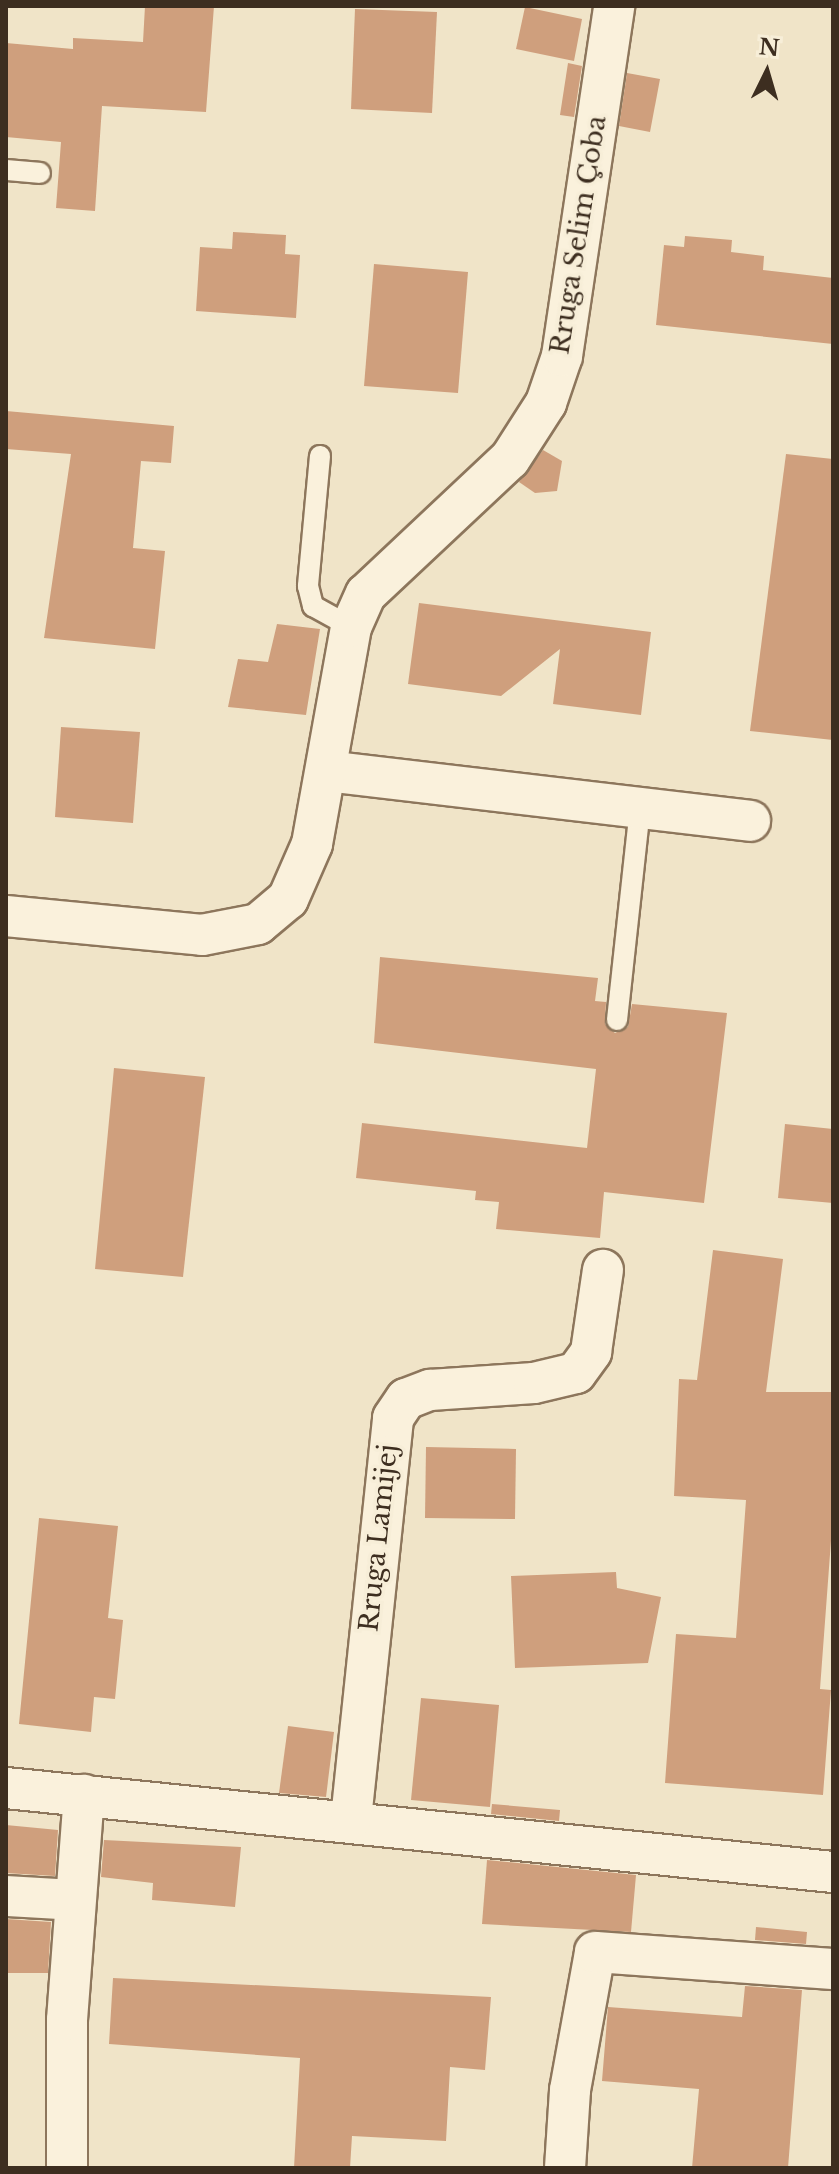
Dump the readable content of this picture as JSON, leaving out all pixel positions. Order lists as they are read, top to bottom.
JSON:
{
  "streets": {
    "street": ["Rruga Selim Çoba", "Rruga Lamijej"]
  },
  "north": "top"
}
